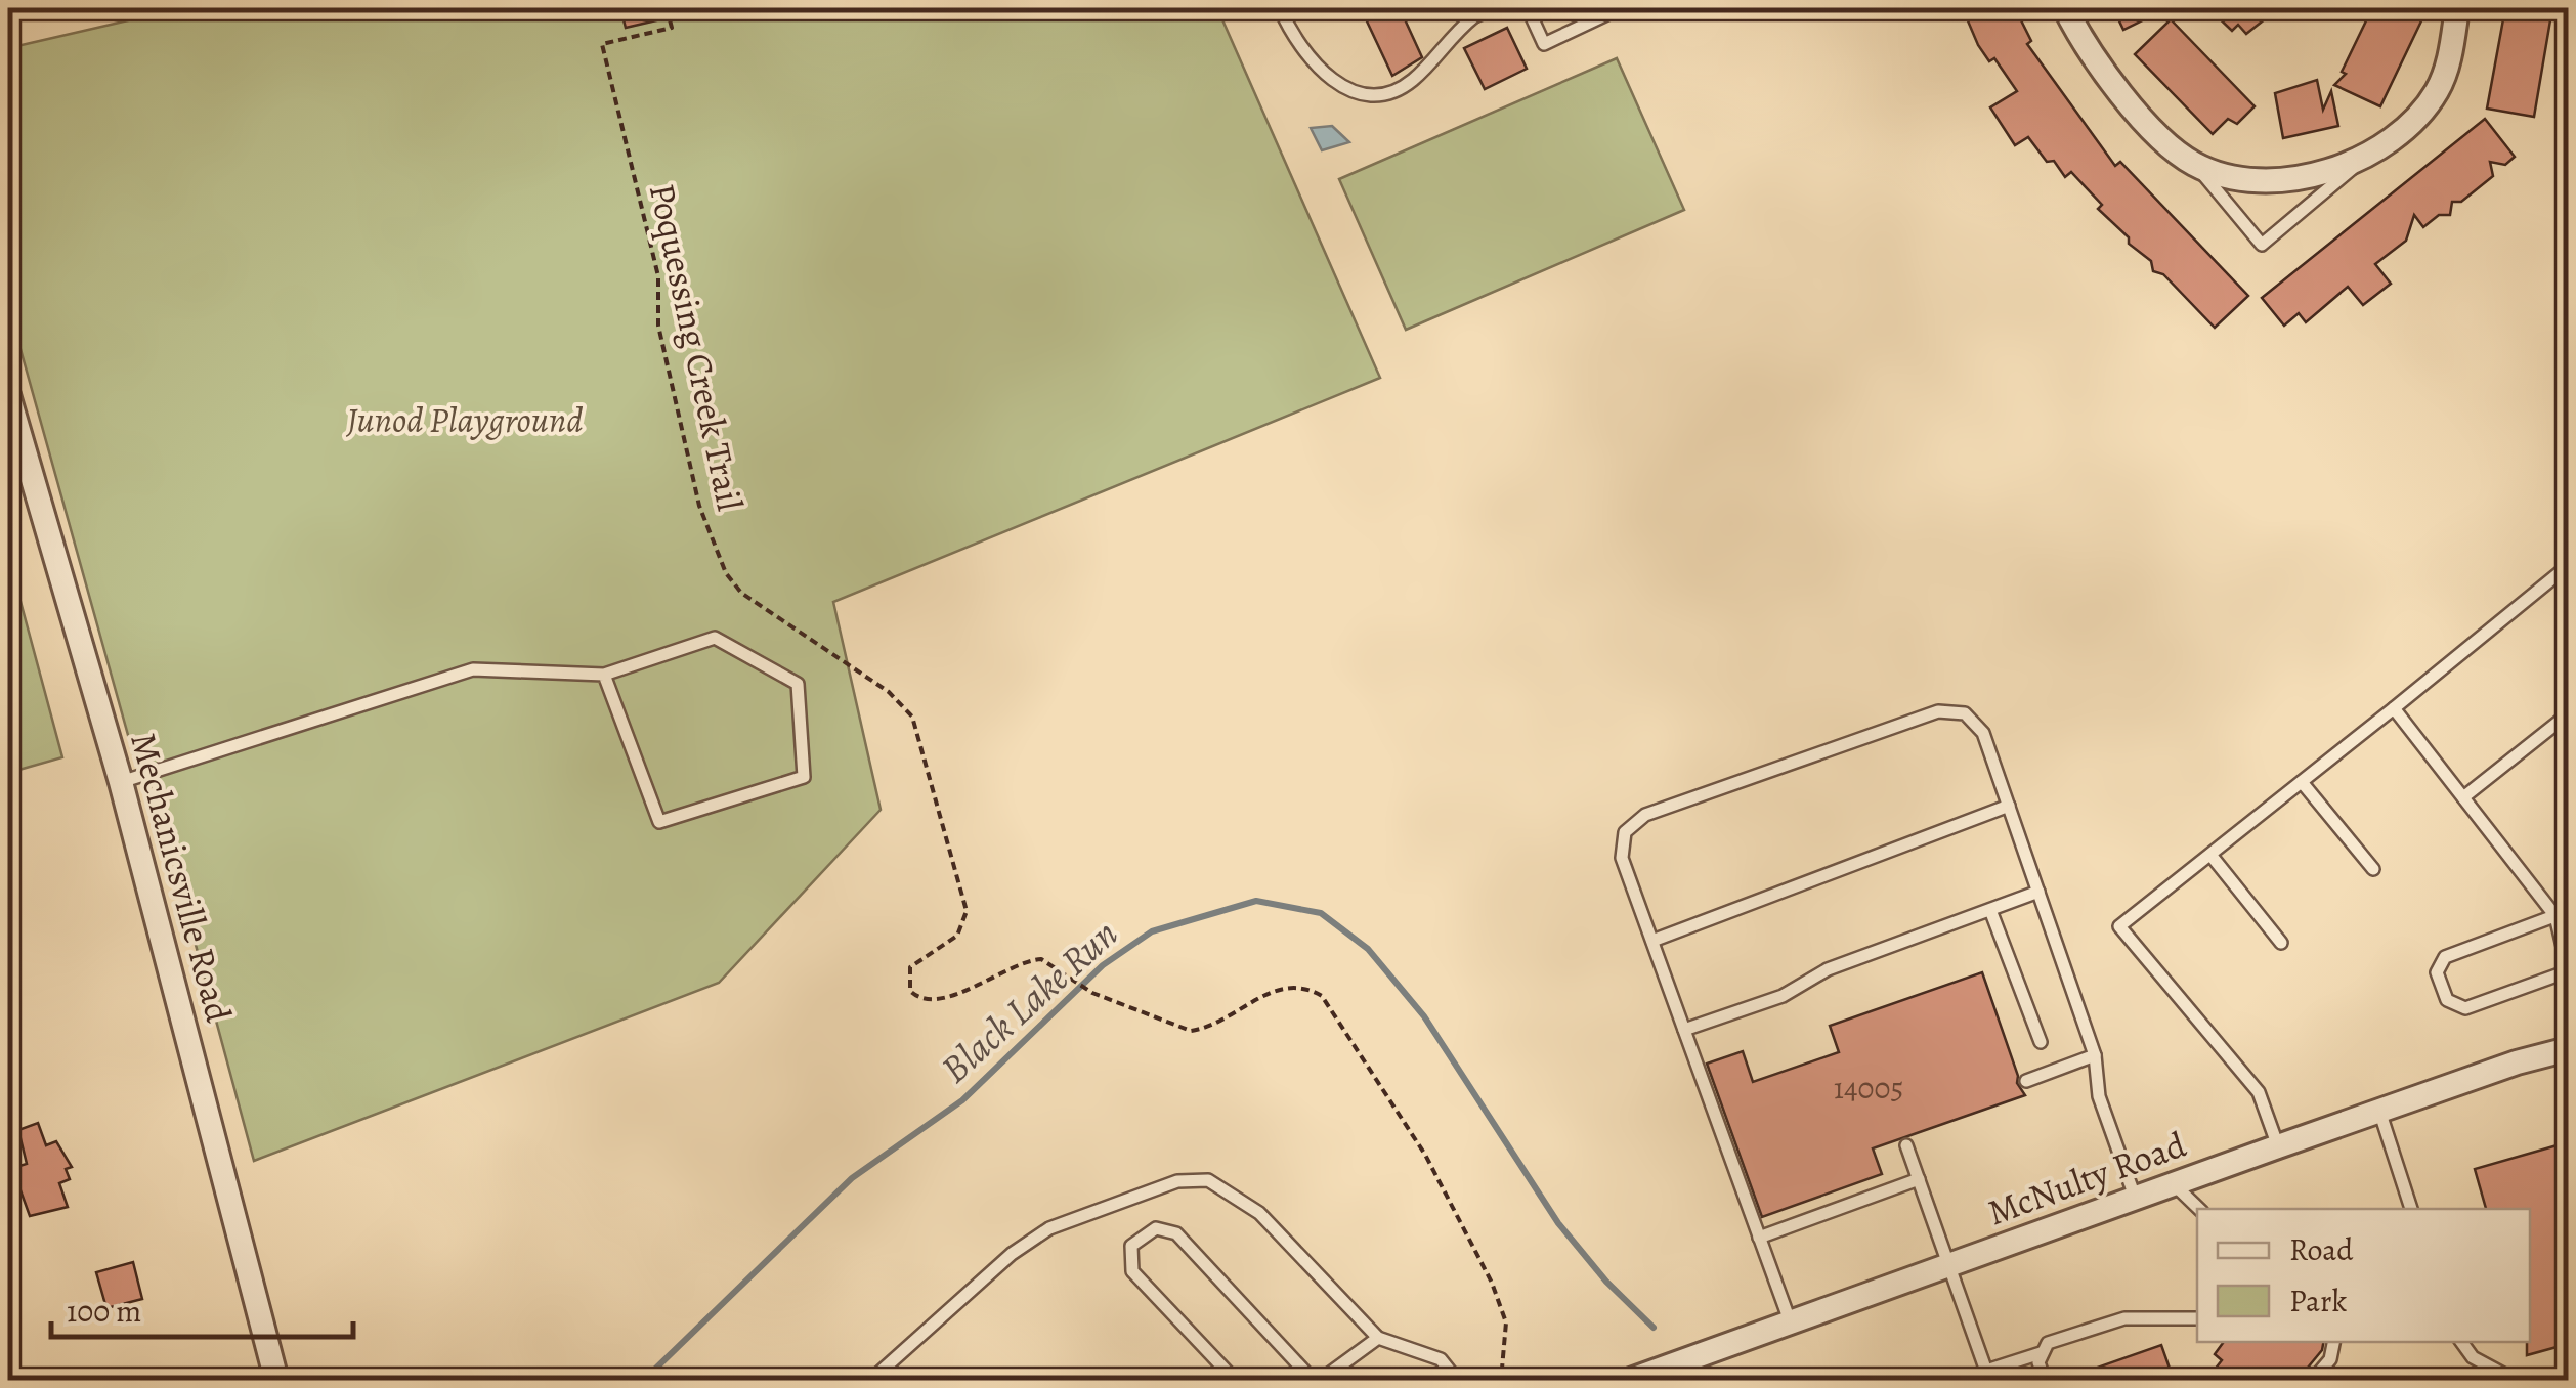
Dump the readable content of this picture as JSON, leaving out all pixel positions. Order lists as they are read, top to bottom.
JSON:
{
  "streets": {
    "street": ["Mechanicsville Road", "McNulty Road"],
    "path": ["Poquessing Creek Trail"]
  },
  "water": ["Black Lake Run"],
  "parks": ["Junod Playground"],
  "house_numbers": ["14005"],
  "legend": ["Road", "Park"],
  "scale_bar": "100 m"
}
